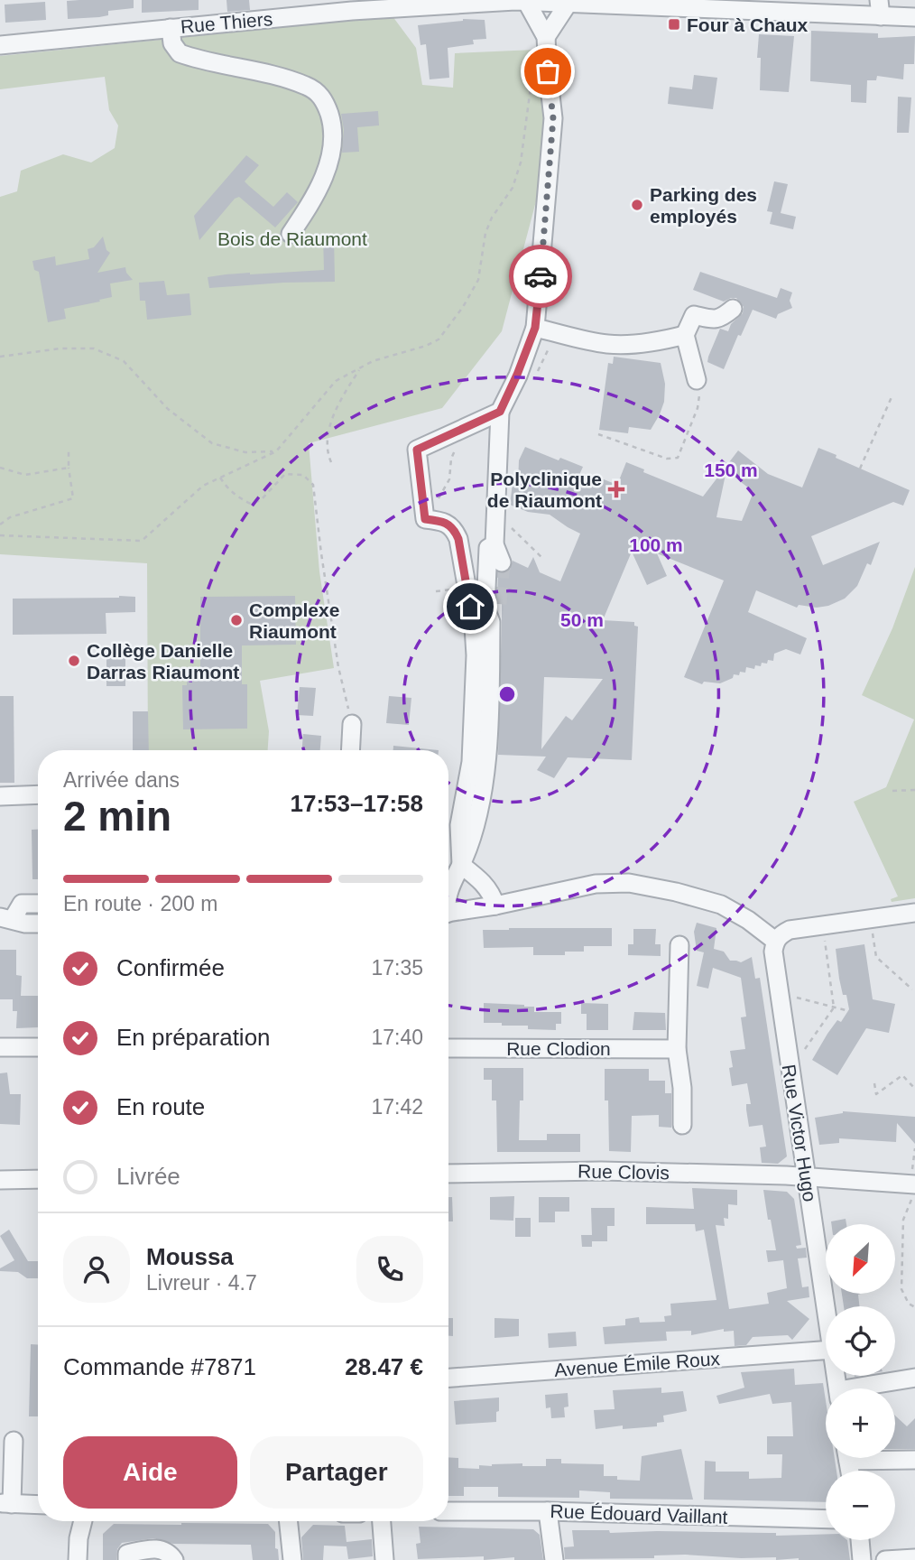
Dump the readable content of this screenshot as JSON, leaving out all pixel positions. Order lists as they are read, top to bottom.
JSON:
{
  "streets": {
    "street": [
      "Rue Thiers",
      "Rue Clodion",
      "Rue Victor Hugo",
      "Rue Clovis",
      "Avenue Émile Roux",
      "Rue Édouard Vaillant"
    ]
  },
  "crossings": [
    ["Rue Victor Hugo", "Rue Clovis"]
  ],
  "parks": ["Bois de Riaumont"],
  "places": {
    "transit": ["Four à Chaux"],
    "other": ["Parking des employés", "Complexe Riaumont", "Collège Danielle Darras Riaumont"],
    "health": ["Polyclinique de Riaumont"]
  },
  "north": "bottom left",
  "page": {
    "heading": ["2 min", "Arrivée dans", "17:53–17:58"],
    "panel": [
      "Moussa",
      "Livreur · 4.7",
      "Commande #7871",
      "28.47 €"
    ],
    "bar": "En route · 200 m",
    "list": [
      ["Confirmée", "17:35"],
      ["En préparation", "17:40"],
      ["En route", "17:42"],
      "Livrée"
    ],
    "map_buttons": ["+", "−"],
    "buttons": ["Aide", "Partager"]
  },
  "rings": ["150 m", "100 m", "50 m"]
}
